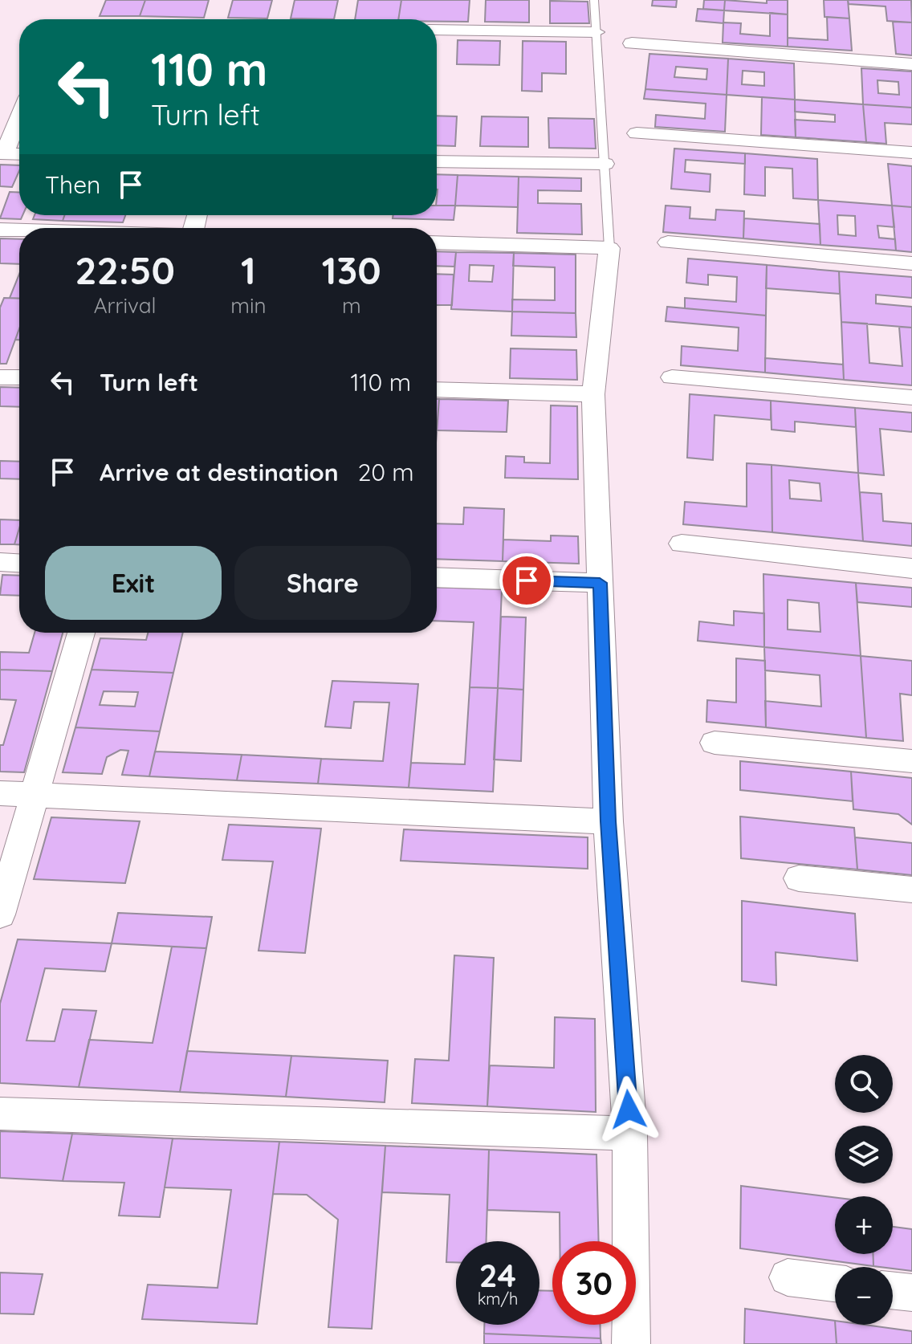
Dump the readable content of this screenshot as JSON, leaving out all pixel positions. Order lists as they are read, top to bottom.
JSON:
{
  "page": {
    "turn": ["110 m", "Turn left"],
    "then": "Then",
    "eta": [
      "22:50",
      "Arrival",
      "1",
      "min",
      "130",
      "m"
    ],
    "list": [
      {
        "name": "Turn left",
        "value": "110 m"
      },
      {
        "name": "Arrive at destination",
        "value": "20 m"
      }
    ],
    "buttons": ["Exit", "Share"],
    "map_buttons": ["+", "−"],
    "speed": "24 km/h",
    "limit": "30"
  }
}
